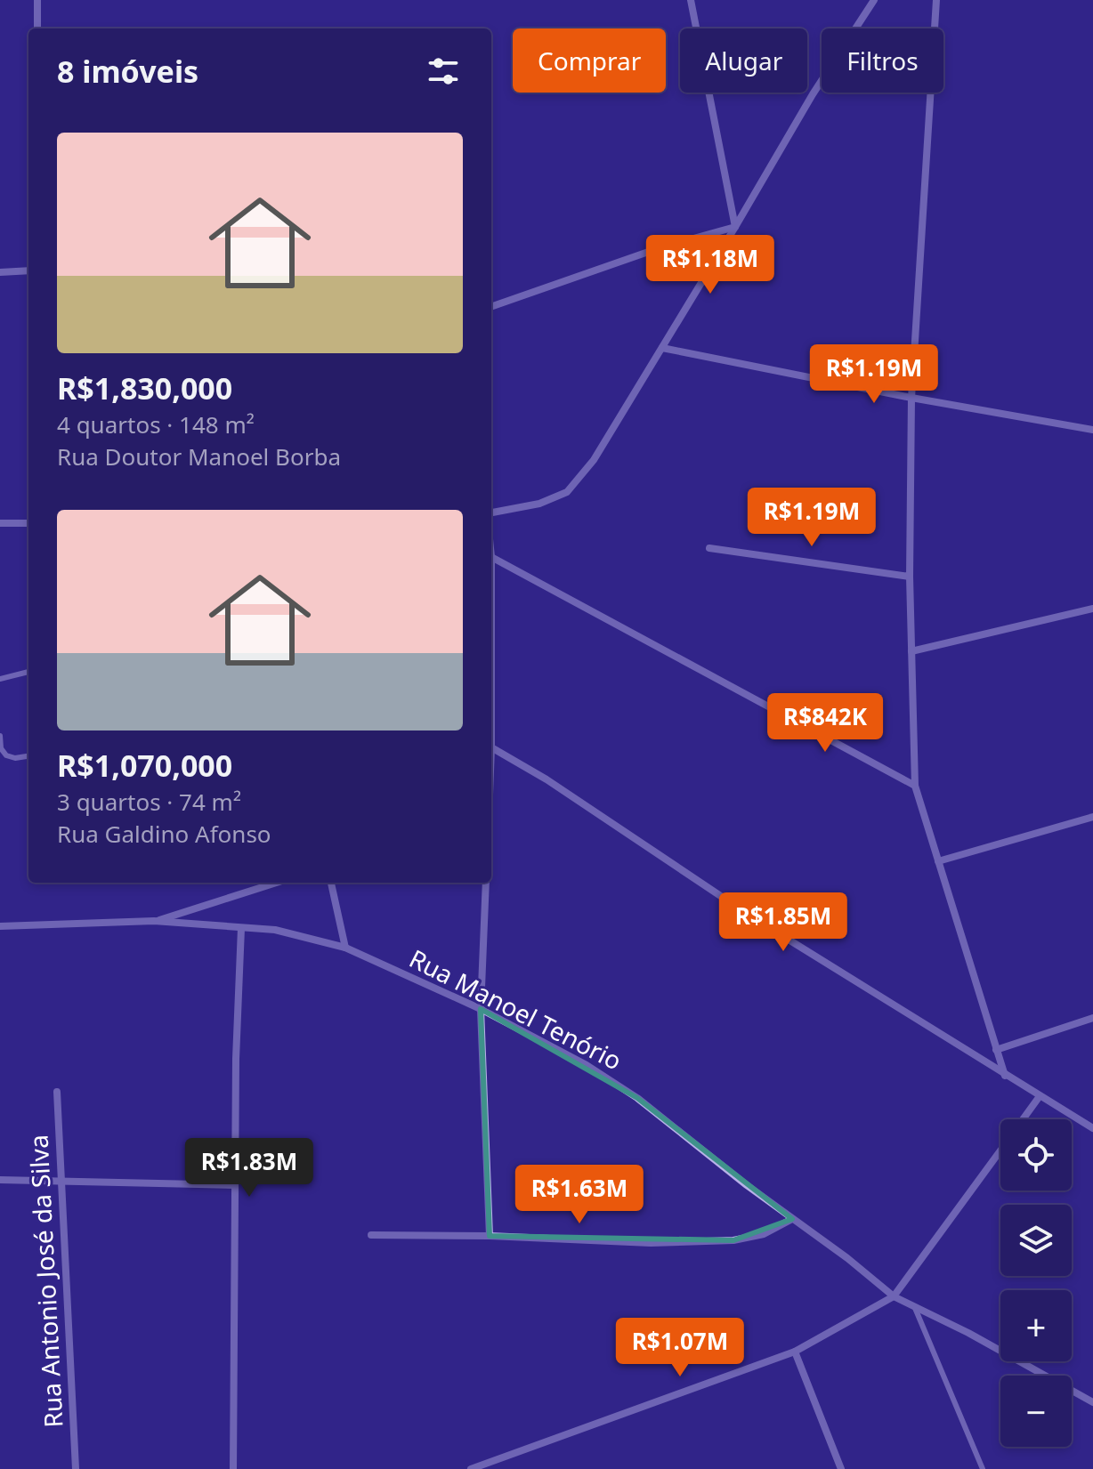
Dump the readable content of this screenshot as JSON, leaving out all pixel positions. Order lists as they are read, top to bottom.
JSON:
{
  "streets": {
    "street": ["Rua Manoel Tenório", "Rua Antonio José da Silva"]
  },
  "page": {
    "chip": ["Comprar", "Alugar", "Filtros"],
    "heading": "8 imóveis",
    "list": [
      {
        "name": "R$1,830,000",
        "note": "4 quartos · 148 m² · Rua Doutor Manoel Borba"
      },
      {
        "name": "R$1,070,000",
        "note": "3 quartos · 74 m² · Rua Galdino Afonso"
      }
    ],
    "price": [
      "R$1.18M",
      "R$1.19M",
      "R$1.19M",
      "R$842K",
      "R$1.85M",
      "R$1.83M",
      "R$1.63M",
      "R$1.07M"
    ],
    "map_buttons": ["+", "−"]
  }
}
